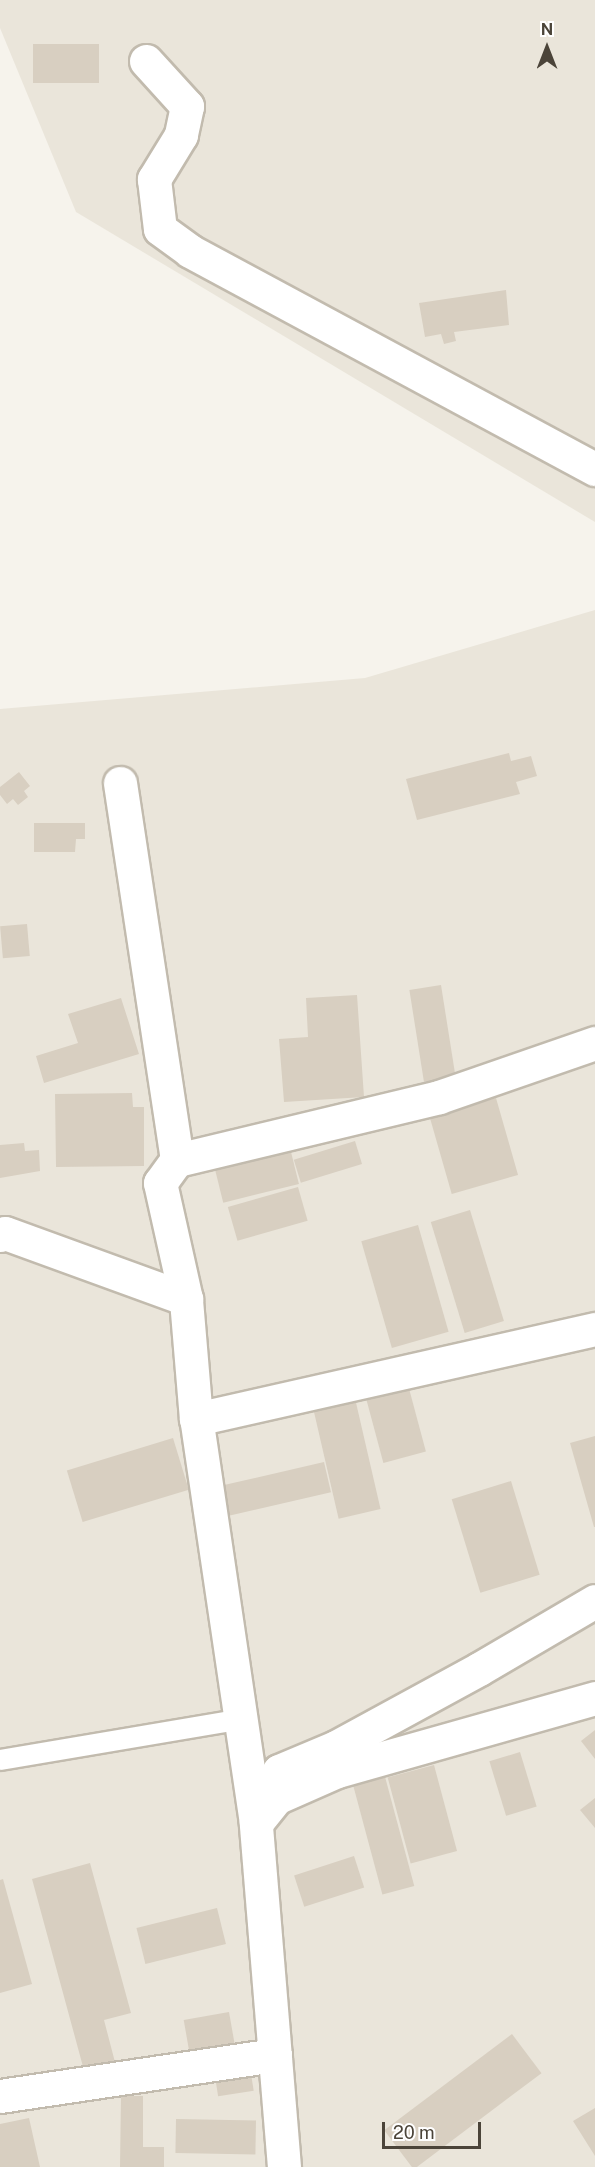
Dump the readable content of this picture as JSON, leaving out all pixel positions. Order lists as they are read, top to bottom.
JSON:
{
  "scale_bar": "20 m",
  "north": "top"
}
